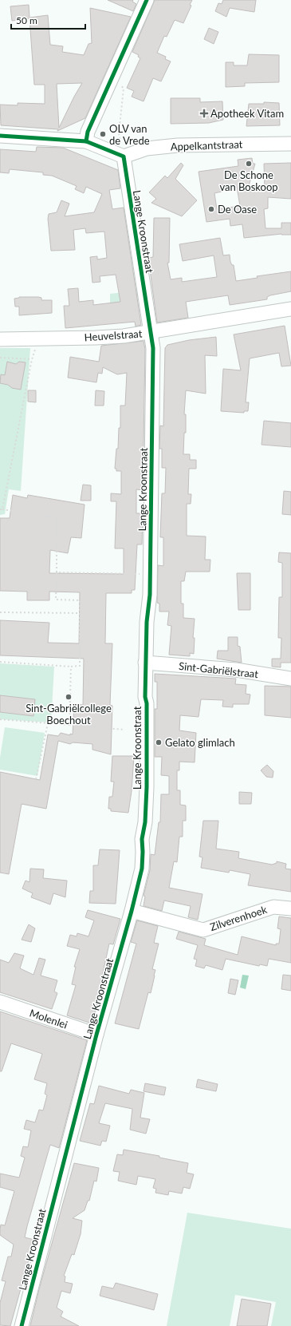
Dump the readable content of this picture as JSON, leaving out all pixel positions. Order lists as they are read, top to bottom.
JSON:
{
  "streets": {
    "street": [
      "Appelkantstraat",
      "Lange Kroonstraat",
      "Heuvelstraat",
      "Sint-Gabriëlstraat",
      "Zilverenhoek",
      "Molenlei"
    ]
  },
  "crossings": [
    ["Appelkantstraat", "Lange Kroonstraat"],
    ["Lange Kroonstraat", "Heuvelstraat"],
    ["Lange Kroonstraat", "Sint-Gabriëlstraat"],
    ["Lange Kroonstraat", "Zilverenhoek"],
    ["Lange Kroonstraat", "Molenlei"]
  ],
  "places": {
    "health": ["Apotheek Vitam"],
    "other": [
      "OLV van de Vrede",
      "De Schone van Boskoop",
      "De Oase",
      "Sint-Gabriëlcollege Boechout",
      "Gelato glimlach"
    ]
  },
  "scale_bar": "50 m"
}
